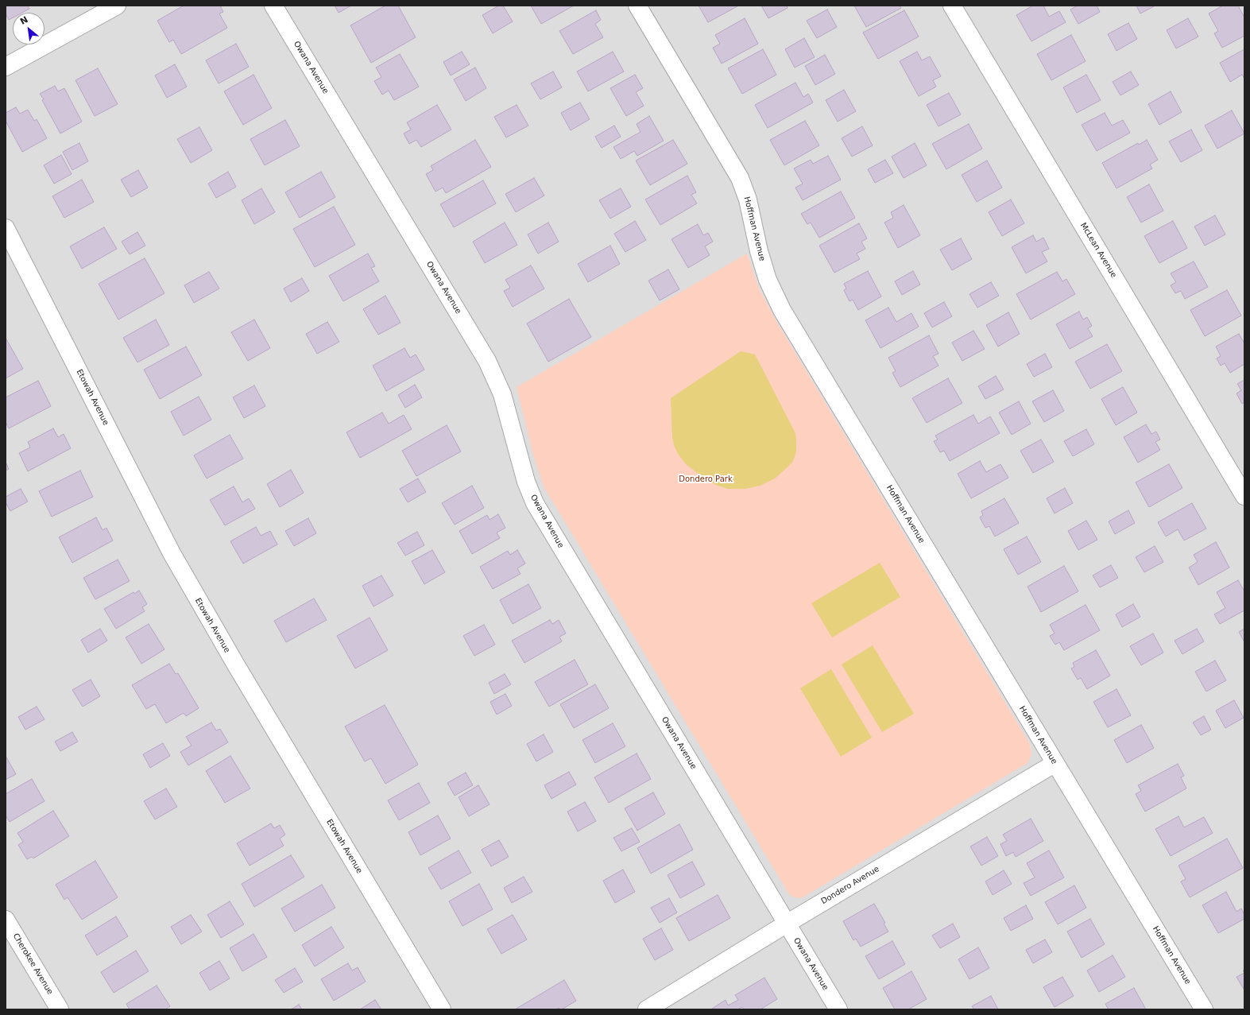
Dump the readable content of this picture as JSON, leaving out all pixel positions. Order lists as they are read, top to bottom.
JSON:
{
  "streets": {
    "street": [
      "Owana Avenue",
      "Hoffman Avenue",
      "McLean Avenue",
      "Etowah Avenue",
      "Dondero Avenue",
      "Cherokee Avenue"
    ]
  },
  "crossings": [
    ["Owana Avenue", "Dondero Avenue"],
    ["Hoffman Avenue", "Dondero Avenue"]
  ],
  "parks": ["Dondero Park"],
  "north": "top left"
}
